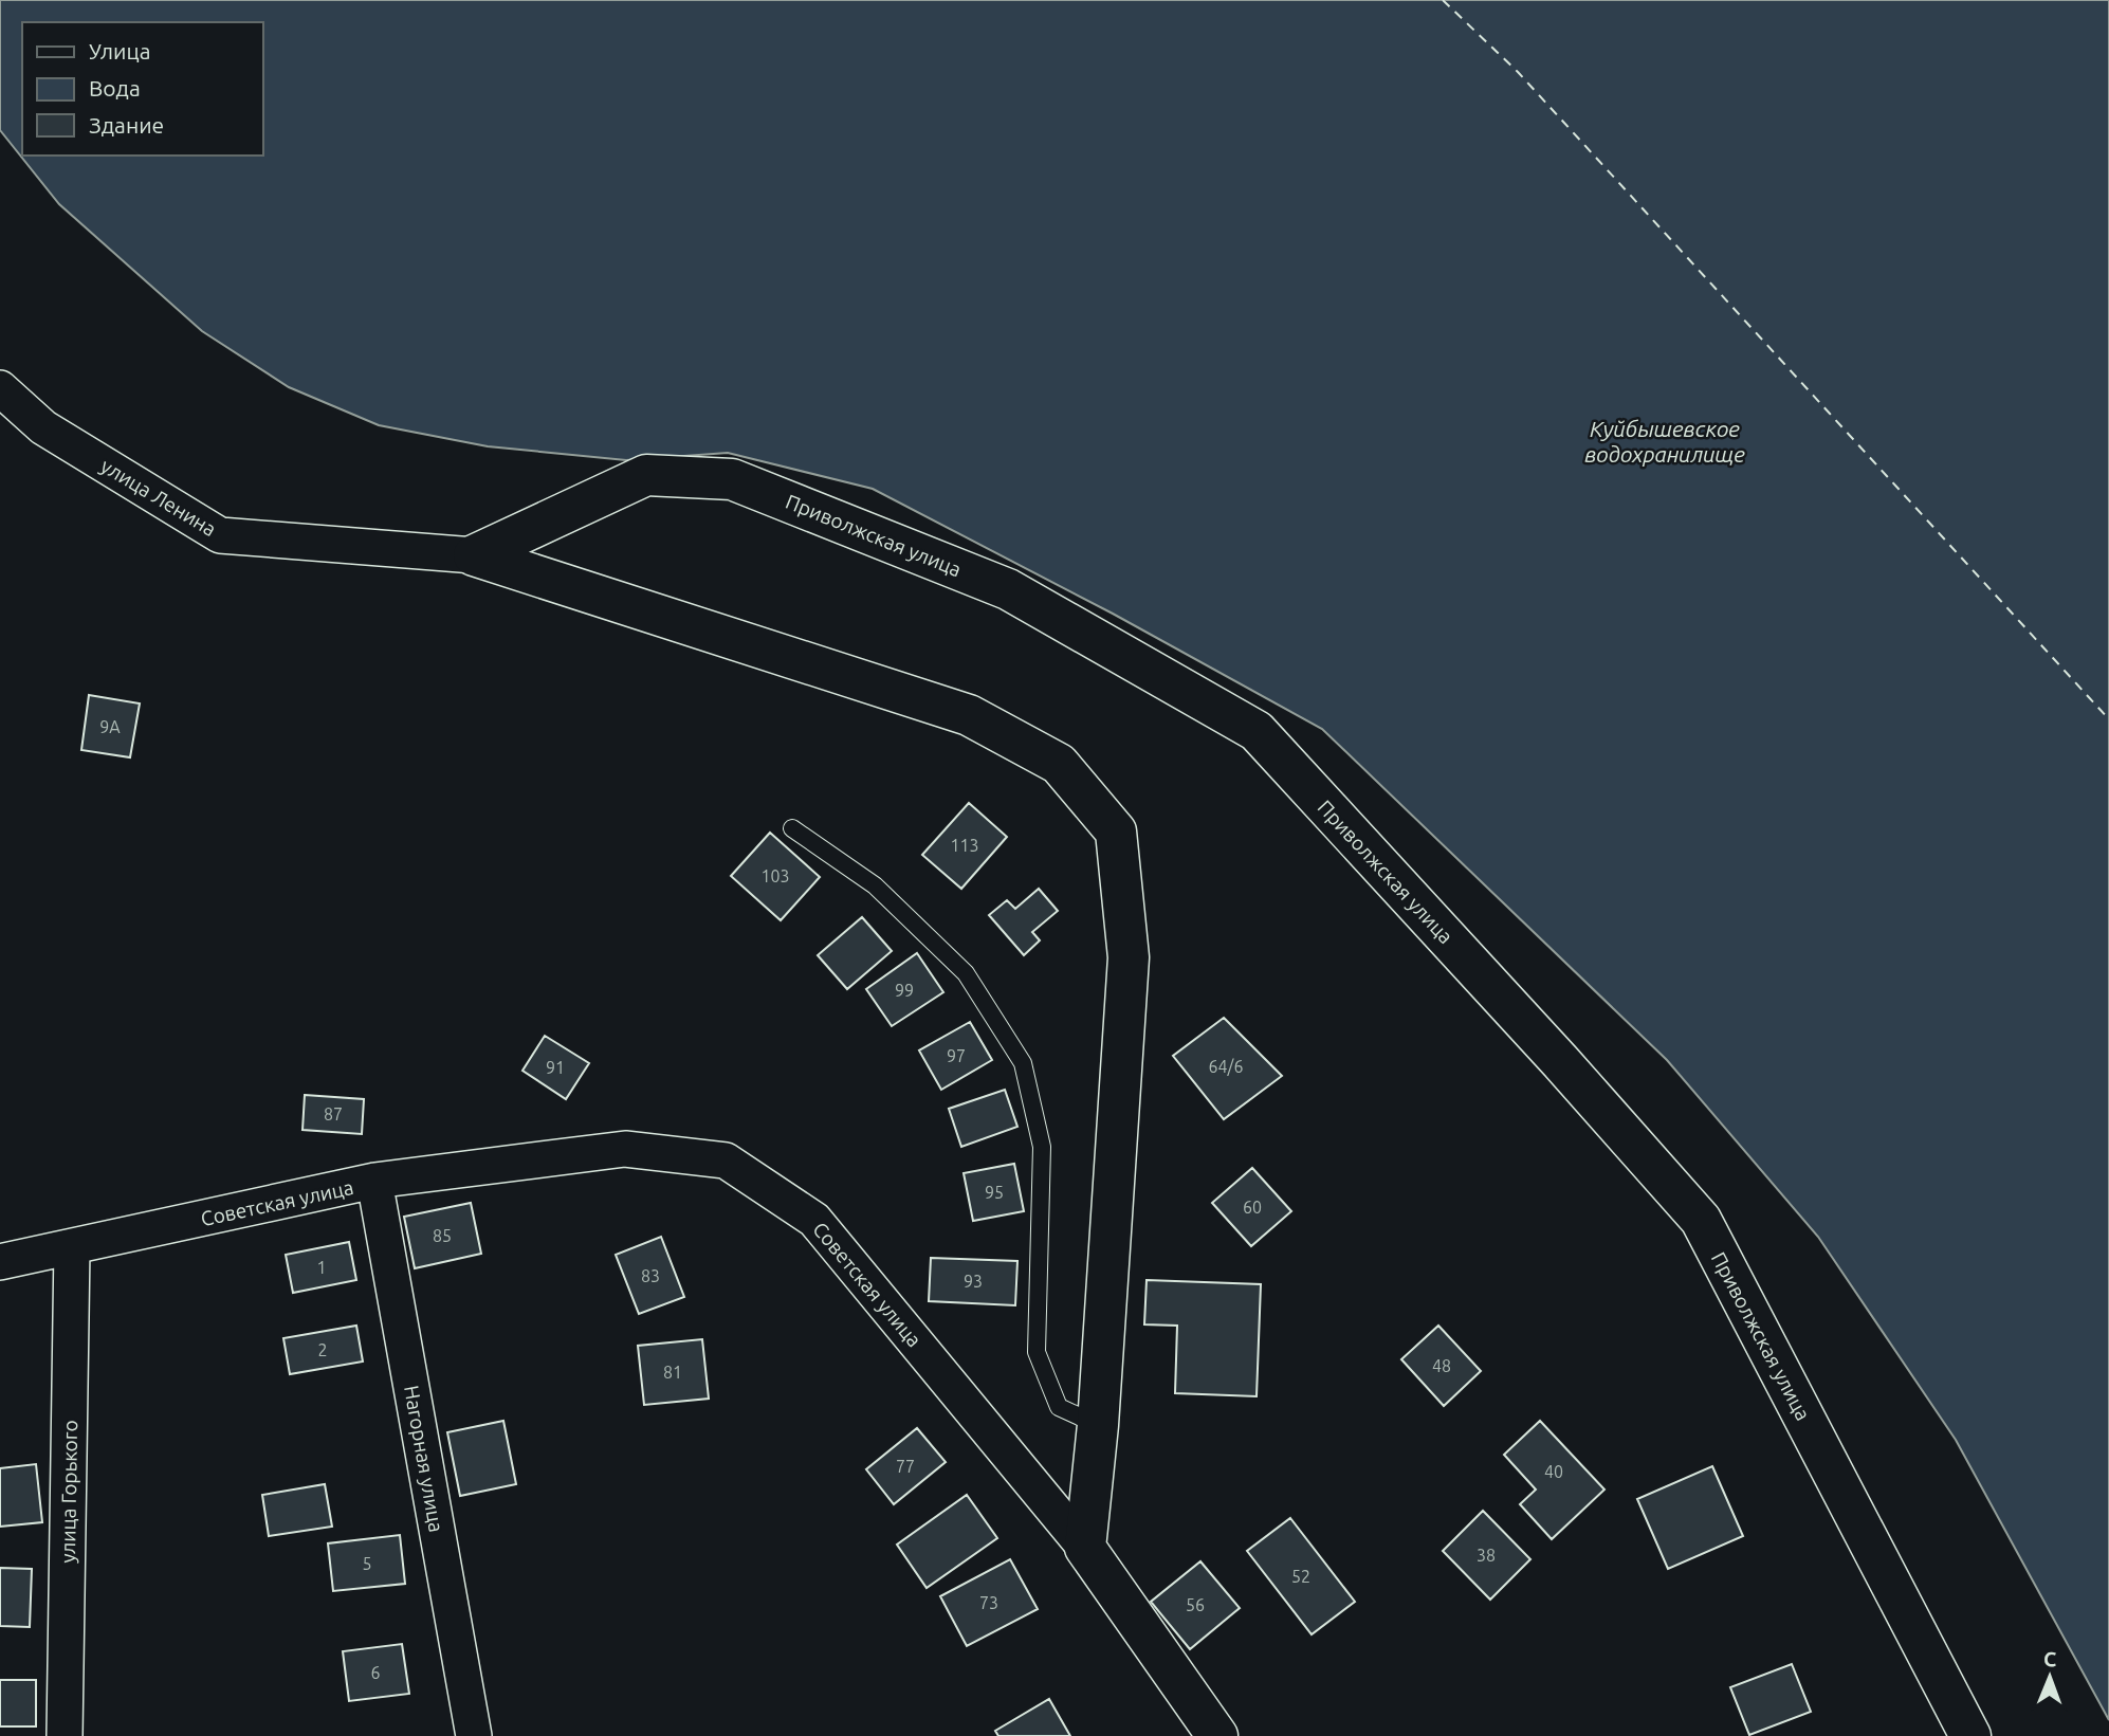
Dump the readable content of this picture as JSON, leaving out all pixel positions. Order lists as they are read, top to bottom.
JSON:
{
  "streets": {
    "street": [
      "улица Ленина",
      "Приволжская улица",
      "Советская улица",
      "Нагорная улица",
      "улица Горького"
    ]
  },
  "crossings": [
    ["улица Ленина", "Приволжская улица"],
    ["Советская улица", "Нагорная улица"],
    ["Советская улица", "улица Горького"]
  ],
  "water": ["Куйбышевское водохранилище"],
  "house_numbers": [
    "9А",
    "113",
    "103",
    "99",
    "97",
    "64/6",
    "91",
    "87",
    "95",
    "60",
    "85",
    "1",
    "83",
    "93",
    "2",
    "48",
    "81",
    "77",
    "40",
    "38",
    "5",
    "52",
    "73",
    "56",
    "6"
  ],
  "legend": ["Улица", "Вода", "Здание"],
  "north": "top"
}
